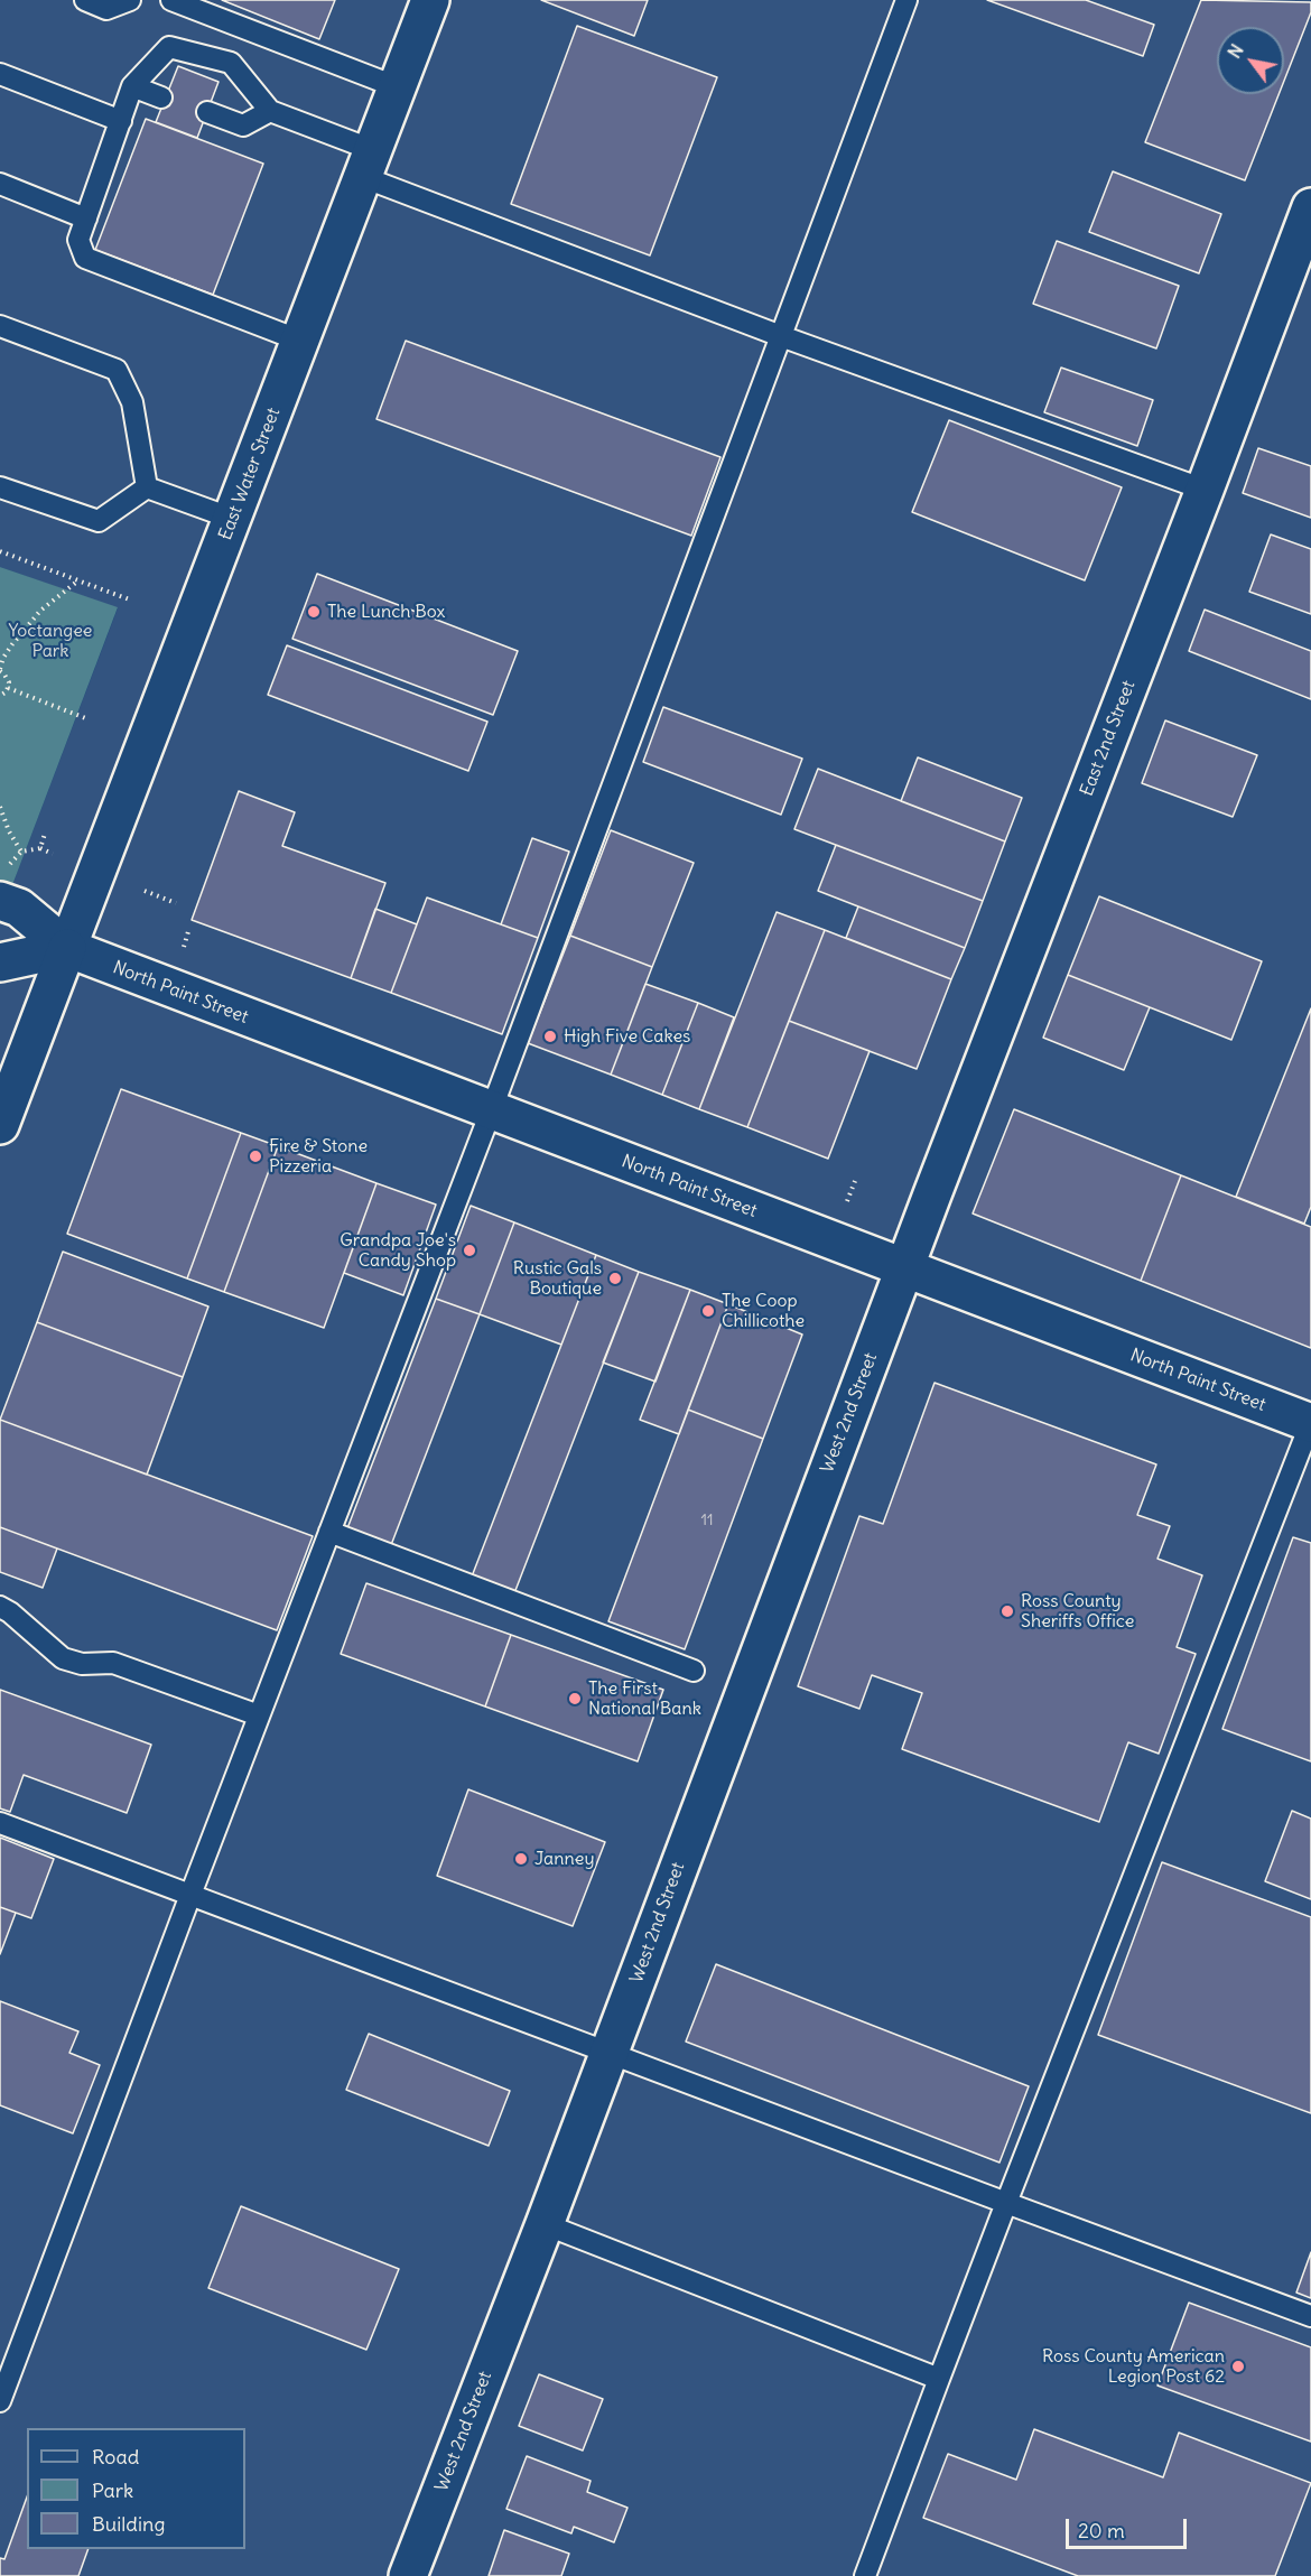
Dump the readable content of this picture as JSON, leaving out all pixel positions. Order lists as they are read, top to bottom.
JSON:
{
  "streets": {
    "street": [
      "East Water Street",
      "East 2nd Street",
      "North Paint Street",
      "West 2nd Street"
    ]
  },
  "crossings": [
    ["East Water Street", "North Paint Street"],
    ["East 2nd Street", "North Paint Street"],
    ["East 2nd Street", "West 2nd Street"],
    ["North Paint Street", "West 2nd Street"]
  ],
  "parks": ["Yoctangee Park"],
  "places": [
    "The Lunch Box",
    "High Five Cakes",
    "Fire & Stone Pizzeria",
    "Grandpa Joe's Candy Shop",
    "Rustic Gals Boutique",
    "The Coop Chillicothe",
    "Ross County Sheriffs Office",
    "The First National Bank",
    "Janney",
    "Ross County American Legion Post 62"
  ],
  "house_numbers": ["11"],
  "legend": ["Road", "Park", "Building"],
  "scale_bar": "20 m",
  "north": "top left"
}
